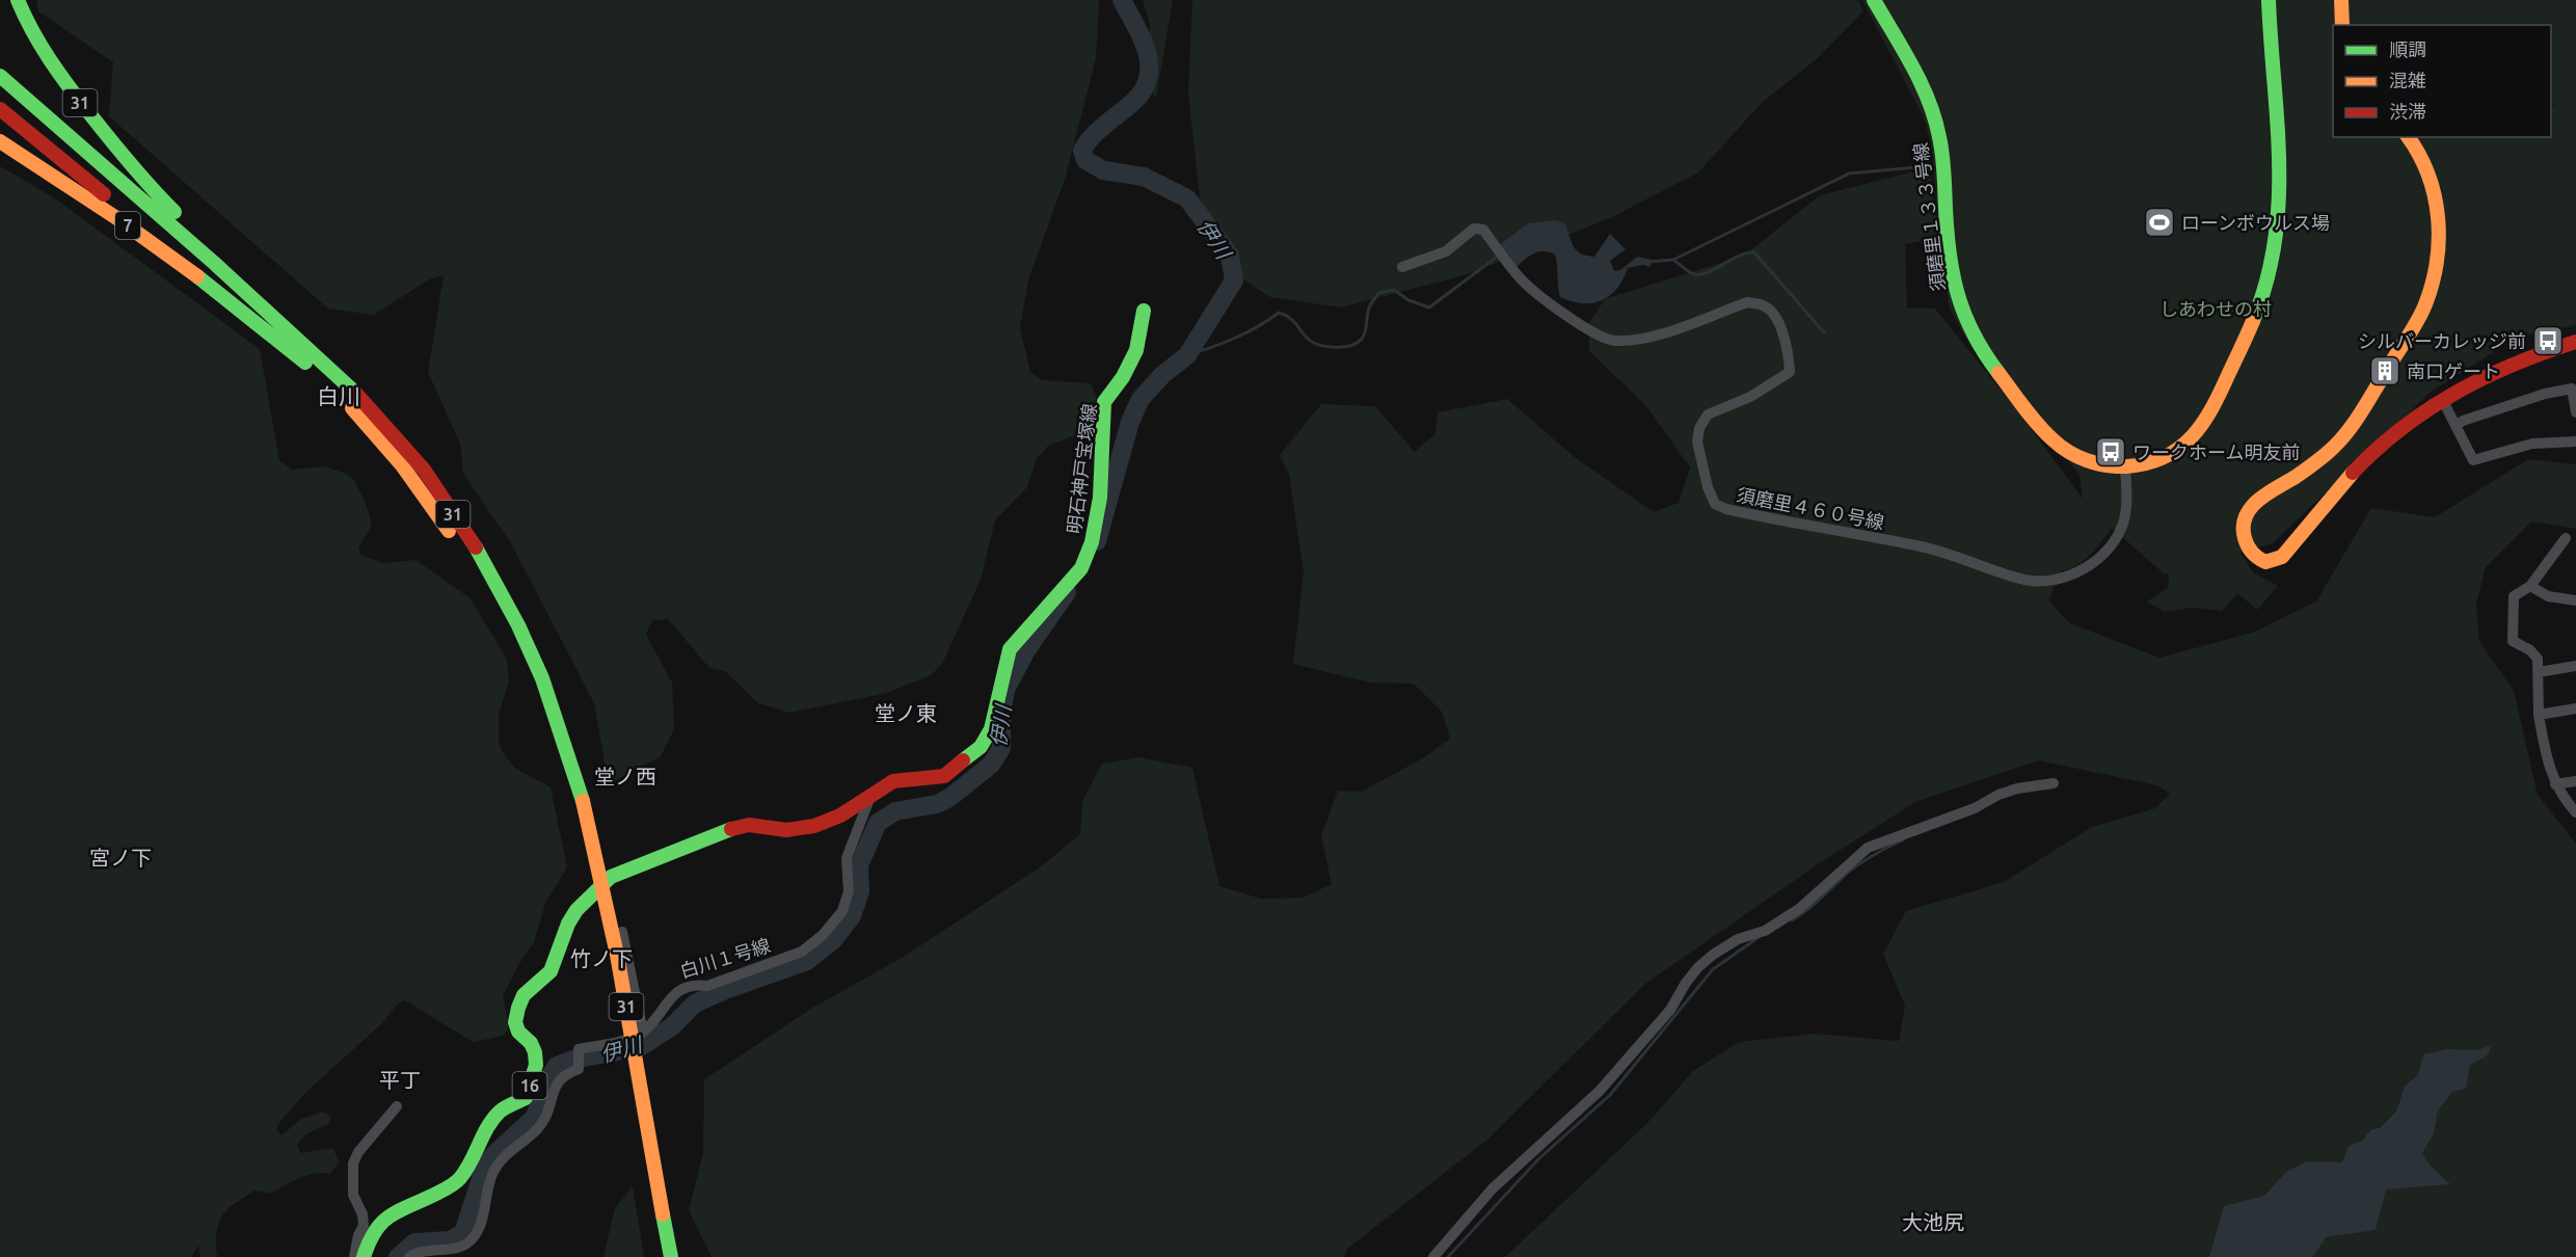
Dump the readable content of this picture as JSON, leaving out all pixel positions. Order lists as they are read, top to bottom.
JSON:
{
  "streets": {
    "main road": [
      "31",
      "須磨里１３３号線",
      "7",
      "明石神戸宝塚線",
      "16"
    ],
    "street": ["須磨里４６０号線", "白川１号線"]
  },
  "crossings": [
    ["31", "7"],
    ["須磨里１３３号線", "須磨里４６０号線"],
    ["明石神戸宝塚線", "白川１号線"]
  ],
  "districts": [
    "白川",
    "堂ノ東",
    "堂ノ西",
    "宮ノ下",
    "竹ノ下",
    "平丁",
    "大池尻"
  ],
  "water": ["伊川"],
  "parks": ["しあわせの村"],
  "places": {
    "sports": ["ローンボウルス場"],
    "bus stop": ["シルバーカレッジ前", "ワークホーム明友前"],
    "building": ["南口ゲート"]
  },
  "legend": ["順調", "混雑", "渋滞"]
}
